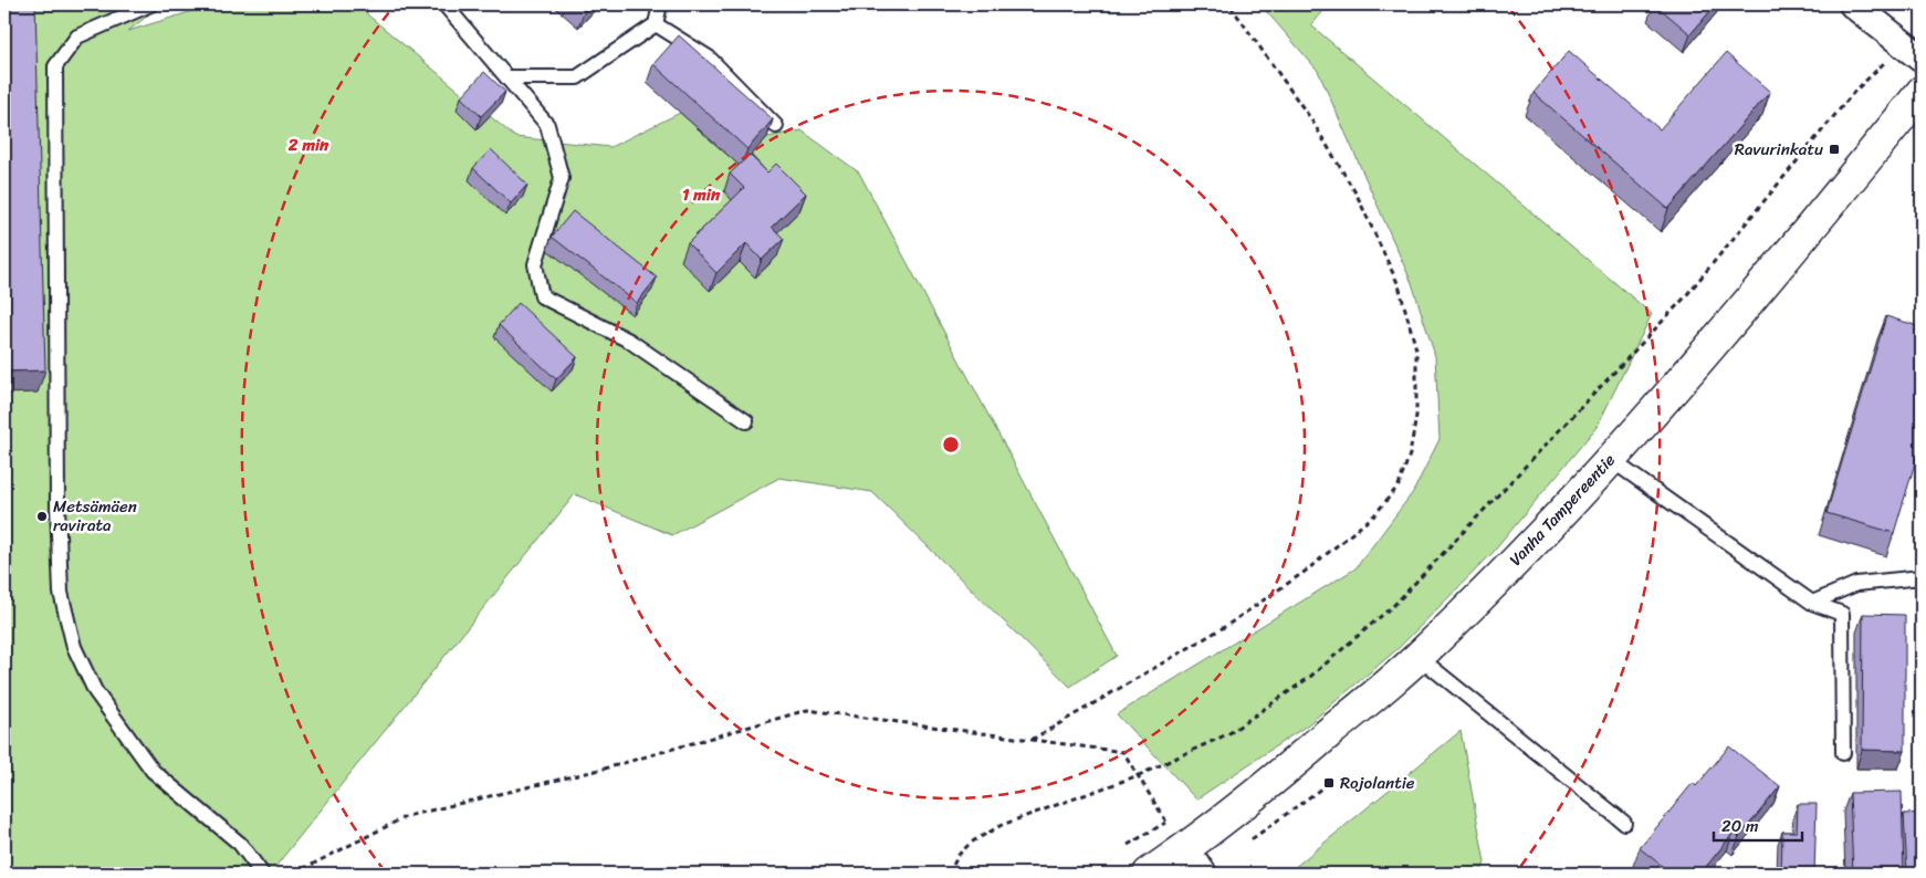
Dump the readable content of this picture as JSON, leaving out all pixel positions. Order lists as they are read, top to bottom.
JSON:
{
  "streets": {
    "main road": ["Vanha Tampereentie"]
  },
  "places": {
    "transit": ["Ravurinkatu", "Rojolantie"],
    "other": ["Metsämäen ravirata"]
  },
  "scale_bar": "20 m",
  "rings": ["2 min", "1 min"]
}
